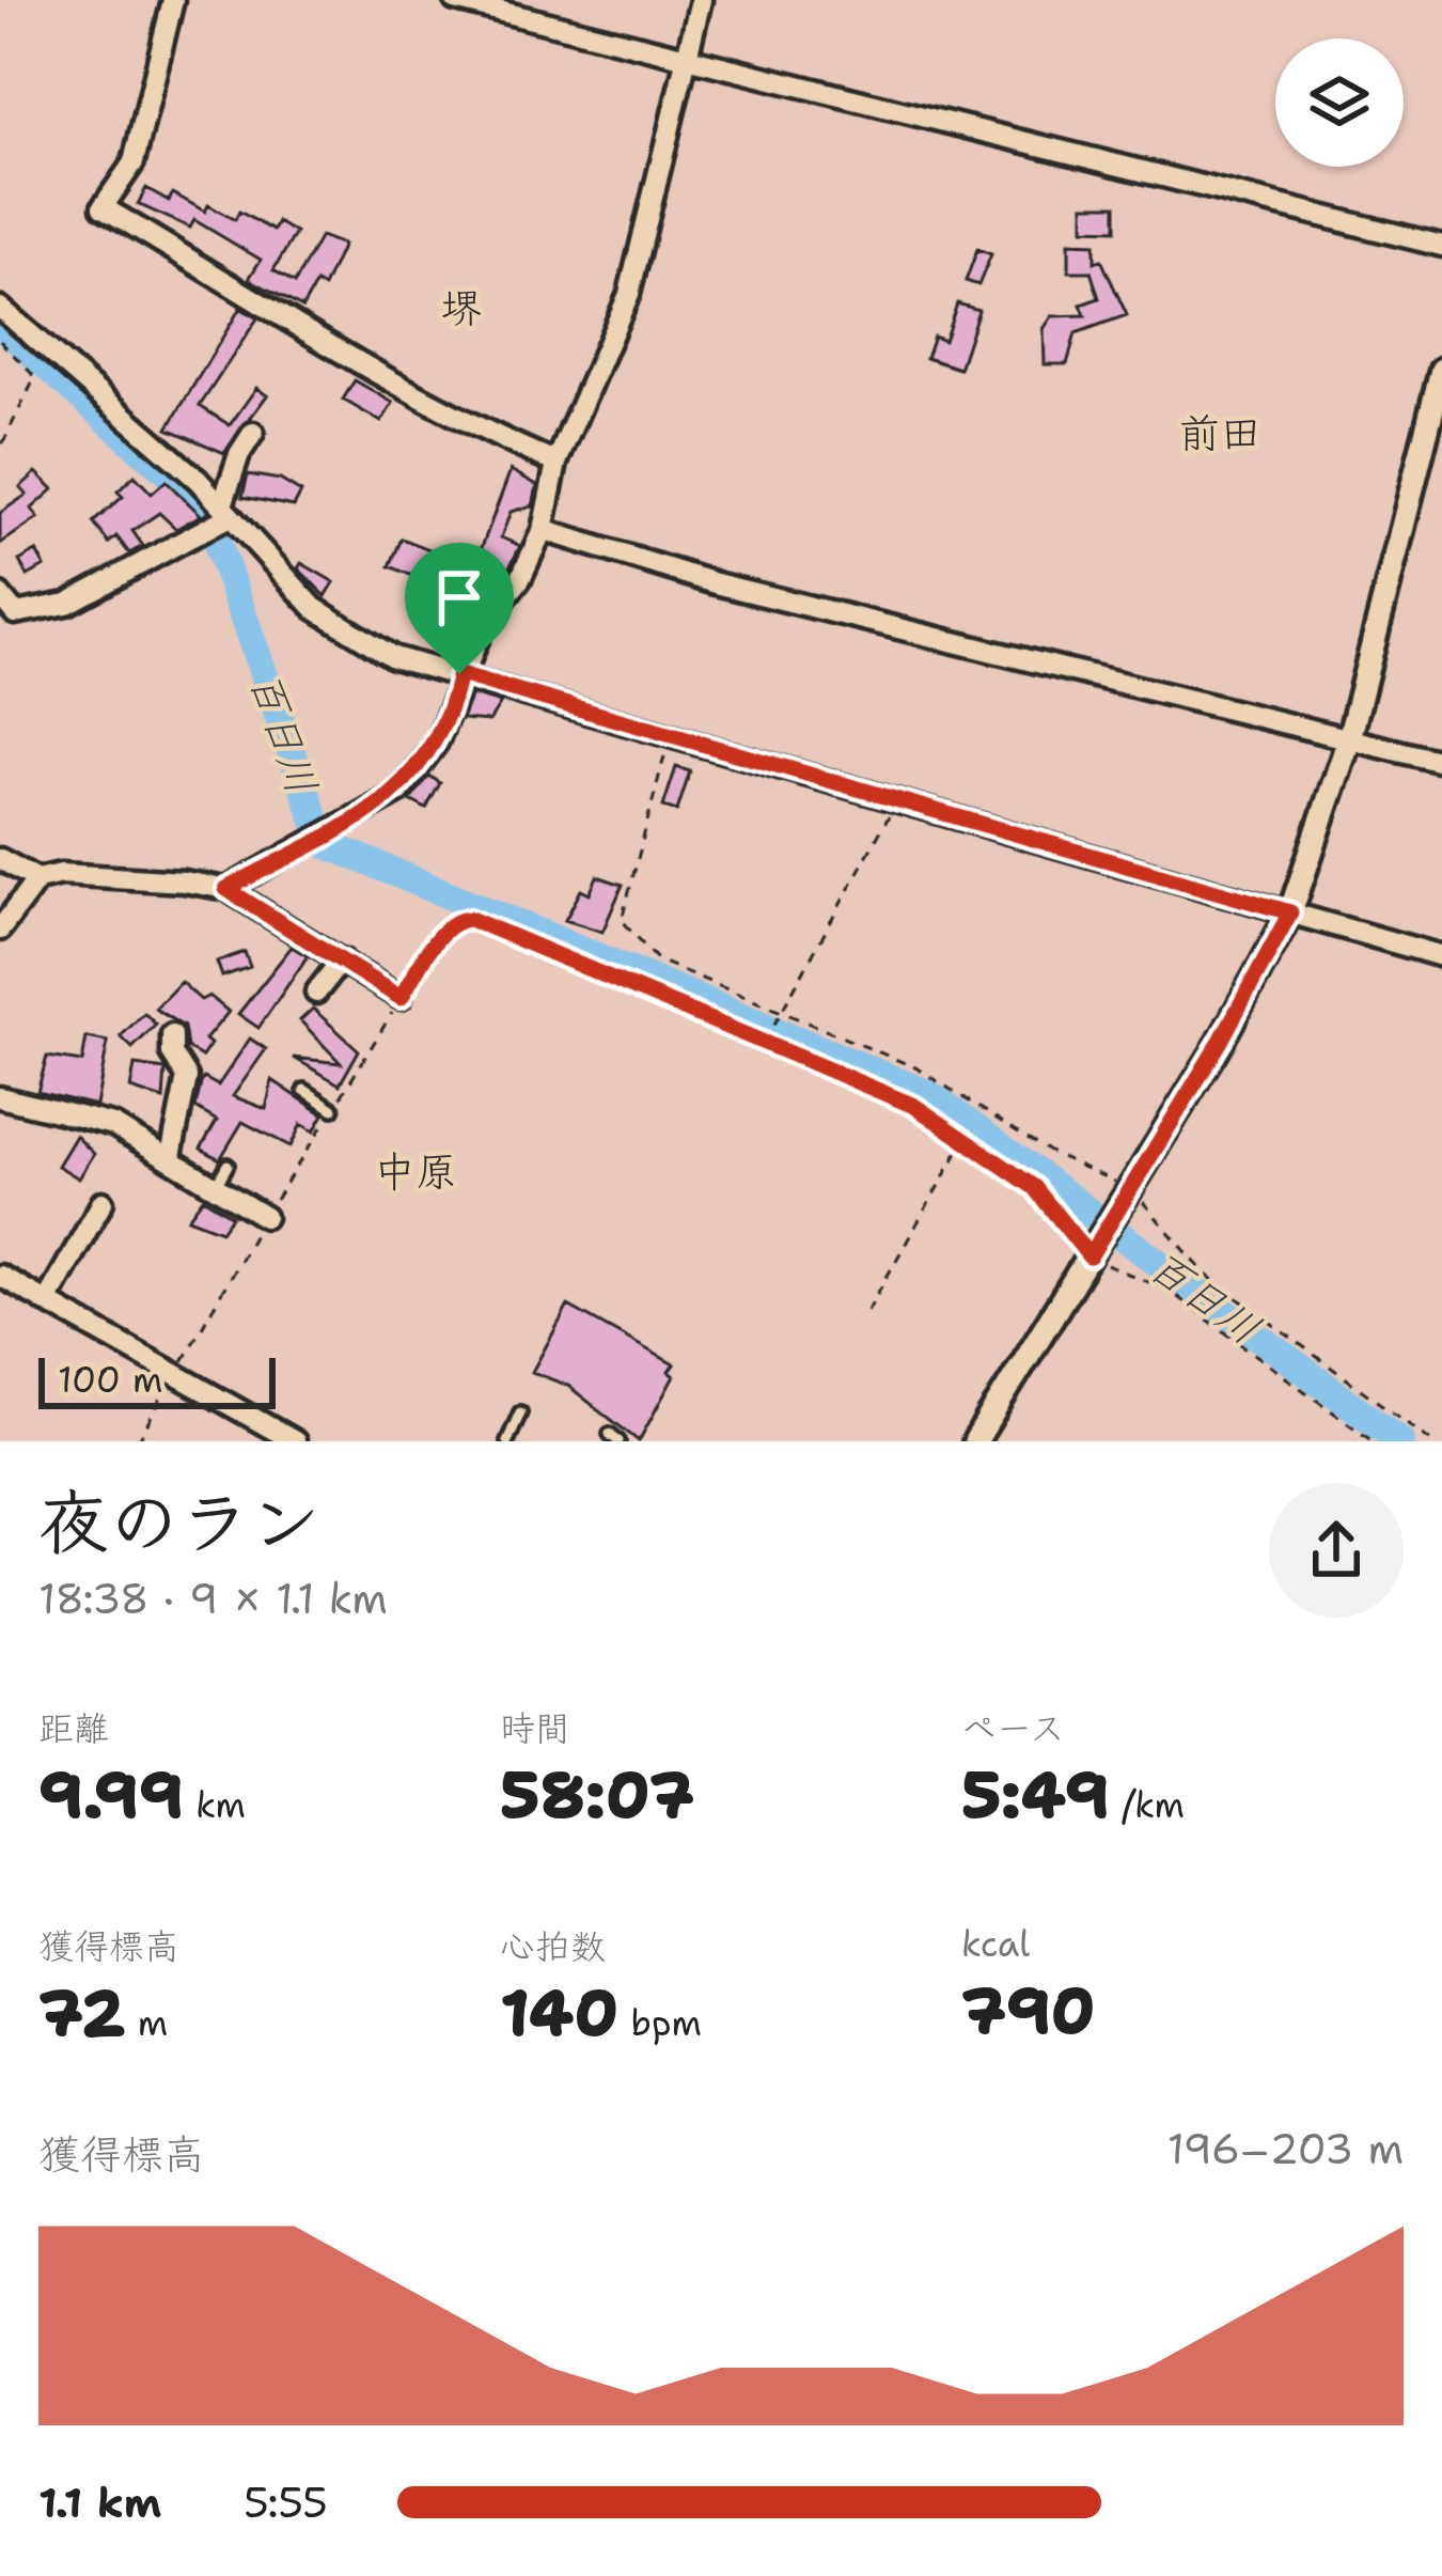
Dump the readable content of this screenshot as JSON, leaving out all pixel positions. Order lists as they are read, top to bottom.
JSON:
{
  "districts": ["堺", "前田", "中原"],
  "water": ["百日川"],
  "scale_bar": "100 m",
  "page": {
    "scale": "100 m",
    "heading": ["夜のラン", "18:38 · 9 × 1.1 km"],
    "stats": [
      ["距離", "9.99 km"],
      ["時間", "58:07"],
      ["ペース", "5:49 /km"],
      ["獲得標高", "72 m"],
      ["心拍数", "140 bpm"],
      ["kcal", "790"]
    ],
    "chart": ["獲得標高", "196–203 m"],
    "list": [
      {
        "name": "1.1 km",
        "note": "5:55"
      }
    ]
  }
}
